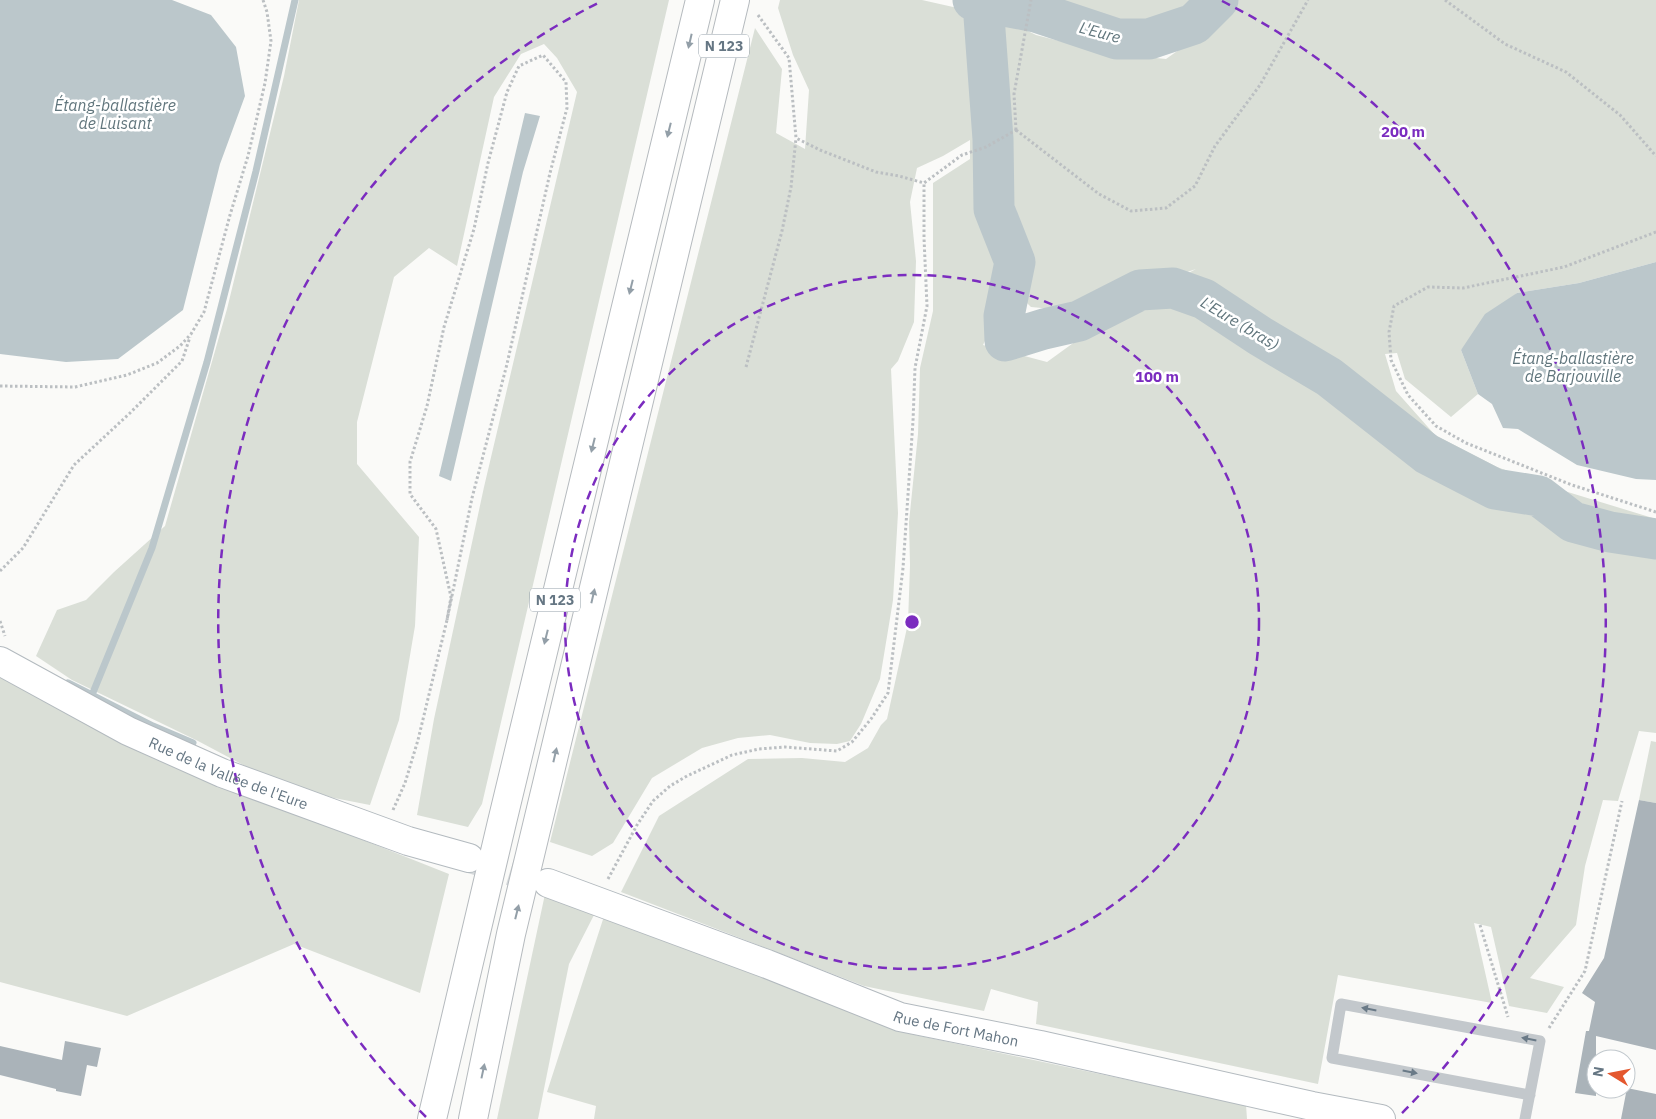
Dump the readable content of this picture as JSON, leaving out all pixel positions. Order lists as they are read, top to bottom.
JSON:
{
  "streets": {
    "main road": ["N 123", "Rue de la Vallée de l'Eure", "Rue de Fort Mahon"]
  },
  "water": [
    "L'Eure",
    "Étang-ballastière de Luisant",
    "L'Eure (bras)",
    "Étang-ballastière de Barjouville"
  ],
  "north": "left",
  "rings": ["200 m", "100 m"]
}
